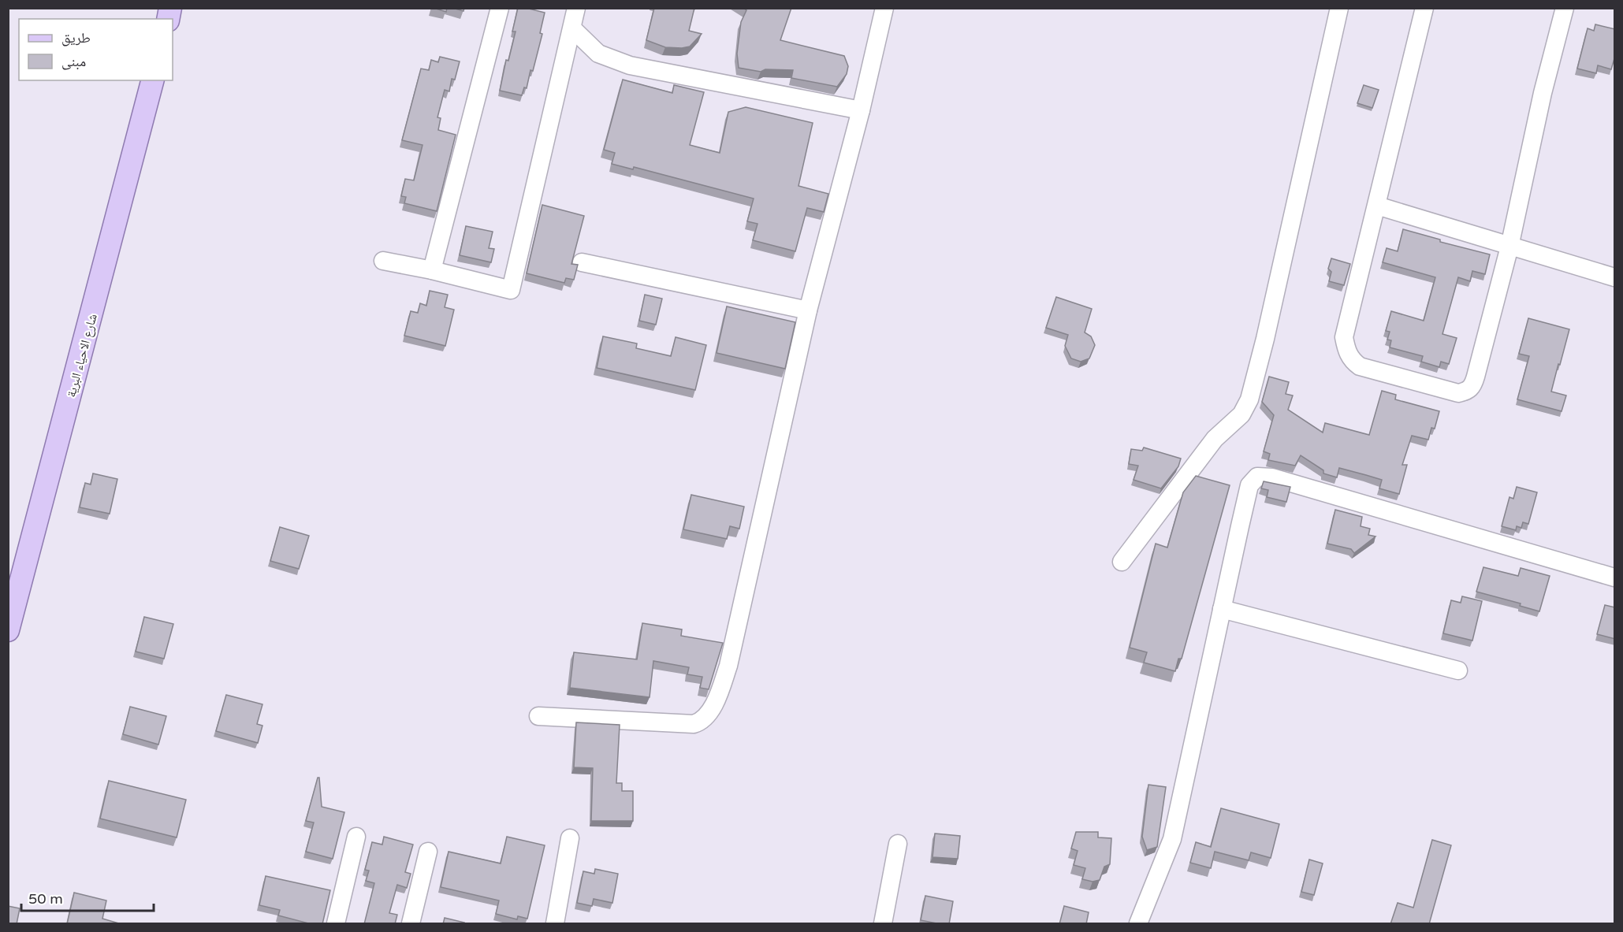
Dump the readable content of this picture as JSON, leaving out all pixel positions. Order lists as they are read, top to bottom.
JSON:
{
  "streets": {
    "main road": ["شارع الاحياء البرية"]
  },
  "legend": ["طريق", "مبنى"],
  "scale_bar": "50 m"
}
